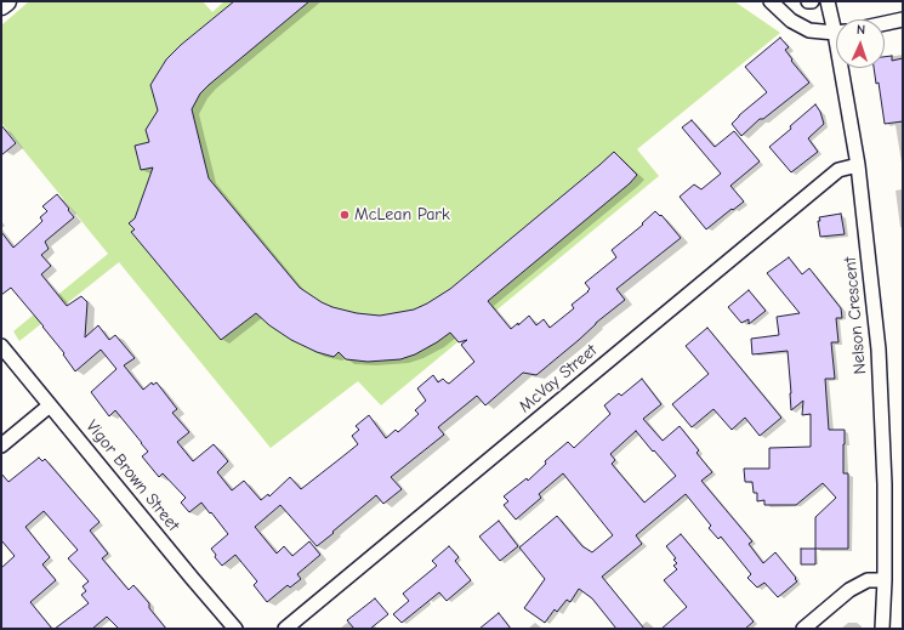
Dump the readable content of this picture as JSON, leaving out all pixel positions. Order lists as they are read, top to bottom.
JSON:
{
  "streets": {
    "street": ["Nelson Crescent", "McVay Street", "Vigor Brown Street"]
  },
  "crossings": [
    ["Nelson Crescent", "McVay Street"]
  ],
  "places": ["McLean Park"],
  "north": "top"
}
